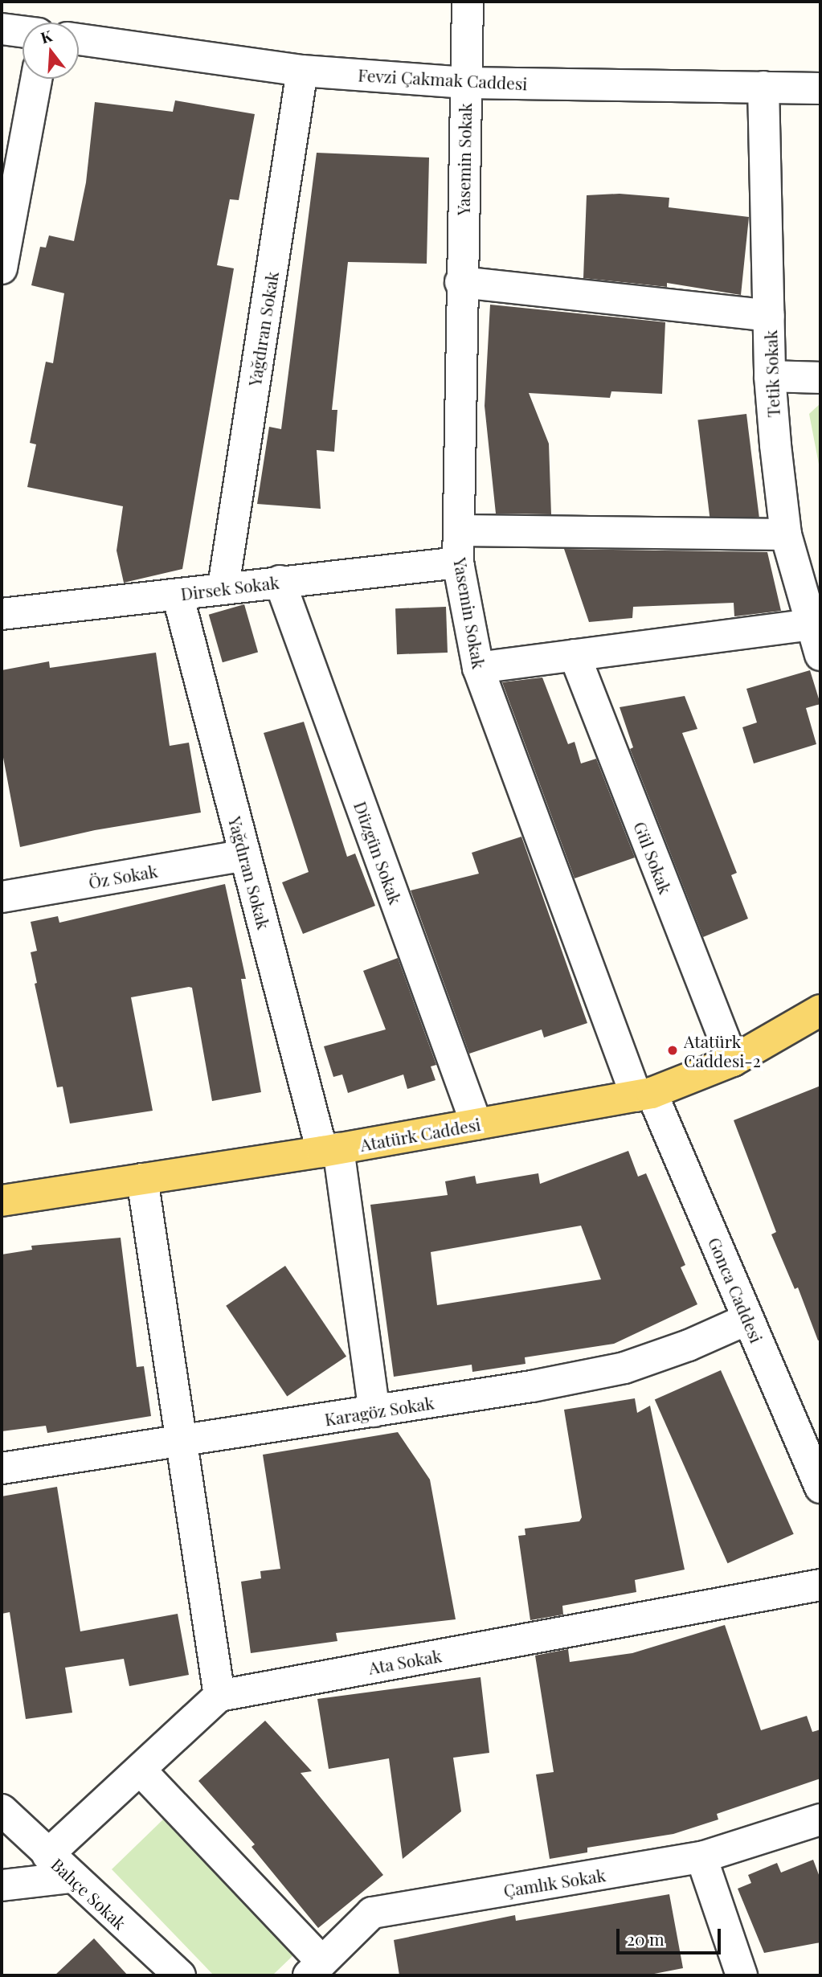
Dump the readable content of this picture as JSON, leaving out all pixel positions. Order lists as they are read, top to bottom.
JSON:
{
  "streets": {
    "main road": ["Atatürk Caddesi"],
    "street": [
      "Fevzi Çakmak Caddesi",
      "Yasemin Sokak",
      "Yağdıran Sokak",
      "Tetik Sokak",
      "Dirsek Sokak",
      "Düzgün Sokak",
      "Gül Sokak",
      "Öz Sokak",
      "Gonca Caddesi",
      "Karagöz Sokak",
      "Ata Sokak",
      "Çamlık Sokak",
      "Bahçe Sokak"
    ]
  },
  "crossings": [
    ["Fevzi Çakmak Caddesi", "Yasemin Sokak"],
    ["Fevzi Çakmak Caddesi", "Yağdıran Sokak"],
    ["Fevzi Çakmak Caddesi", "Tetik Sokak"],
    ["Yasemin Sokak", "Dirsek Sokak"],
    ["Yasemin Sokak", "Atatürk Caddesi"],
    ["Yasemin Sokak", "Gonca Caddesi"],
    ["Yağdıran Sokak", "Dirsek Sokak"],
    ["Yağdıran Sokak", "Öz Sokak"],
    ["Yağdıran Sokak", "Atatürk Caddesi"],
    ["Yağdıran Sokak", "Karagöz Sokak"],
    ["Dirsek Sokak", "Düzgün Sokak"],
    ["Düzgün Sokak", "Atatürk Caddesi"],
    ["Gül Sokak", "Atatürk Caddesi"],
    ["Atatürk Caddesi", "Gonca Caddesi"],
    ["Gonca Caddesi", "Karagöz Sokak"]
  ],
  "places": ["Atatürk Caddesi-2"],
  "scale_bar": "20 m",
  "north": "top"
}
